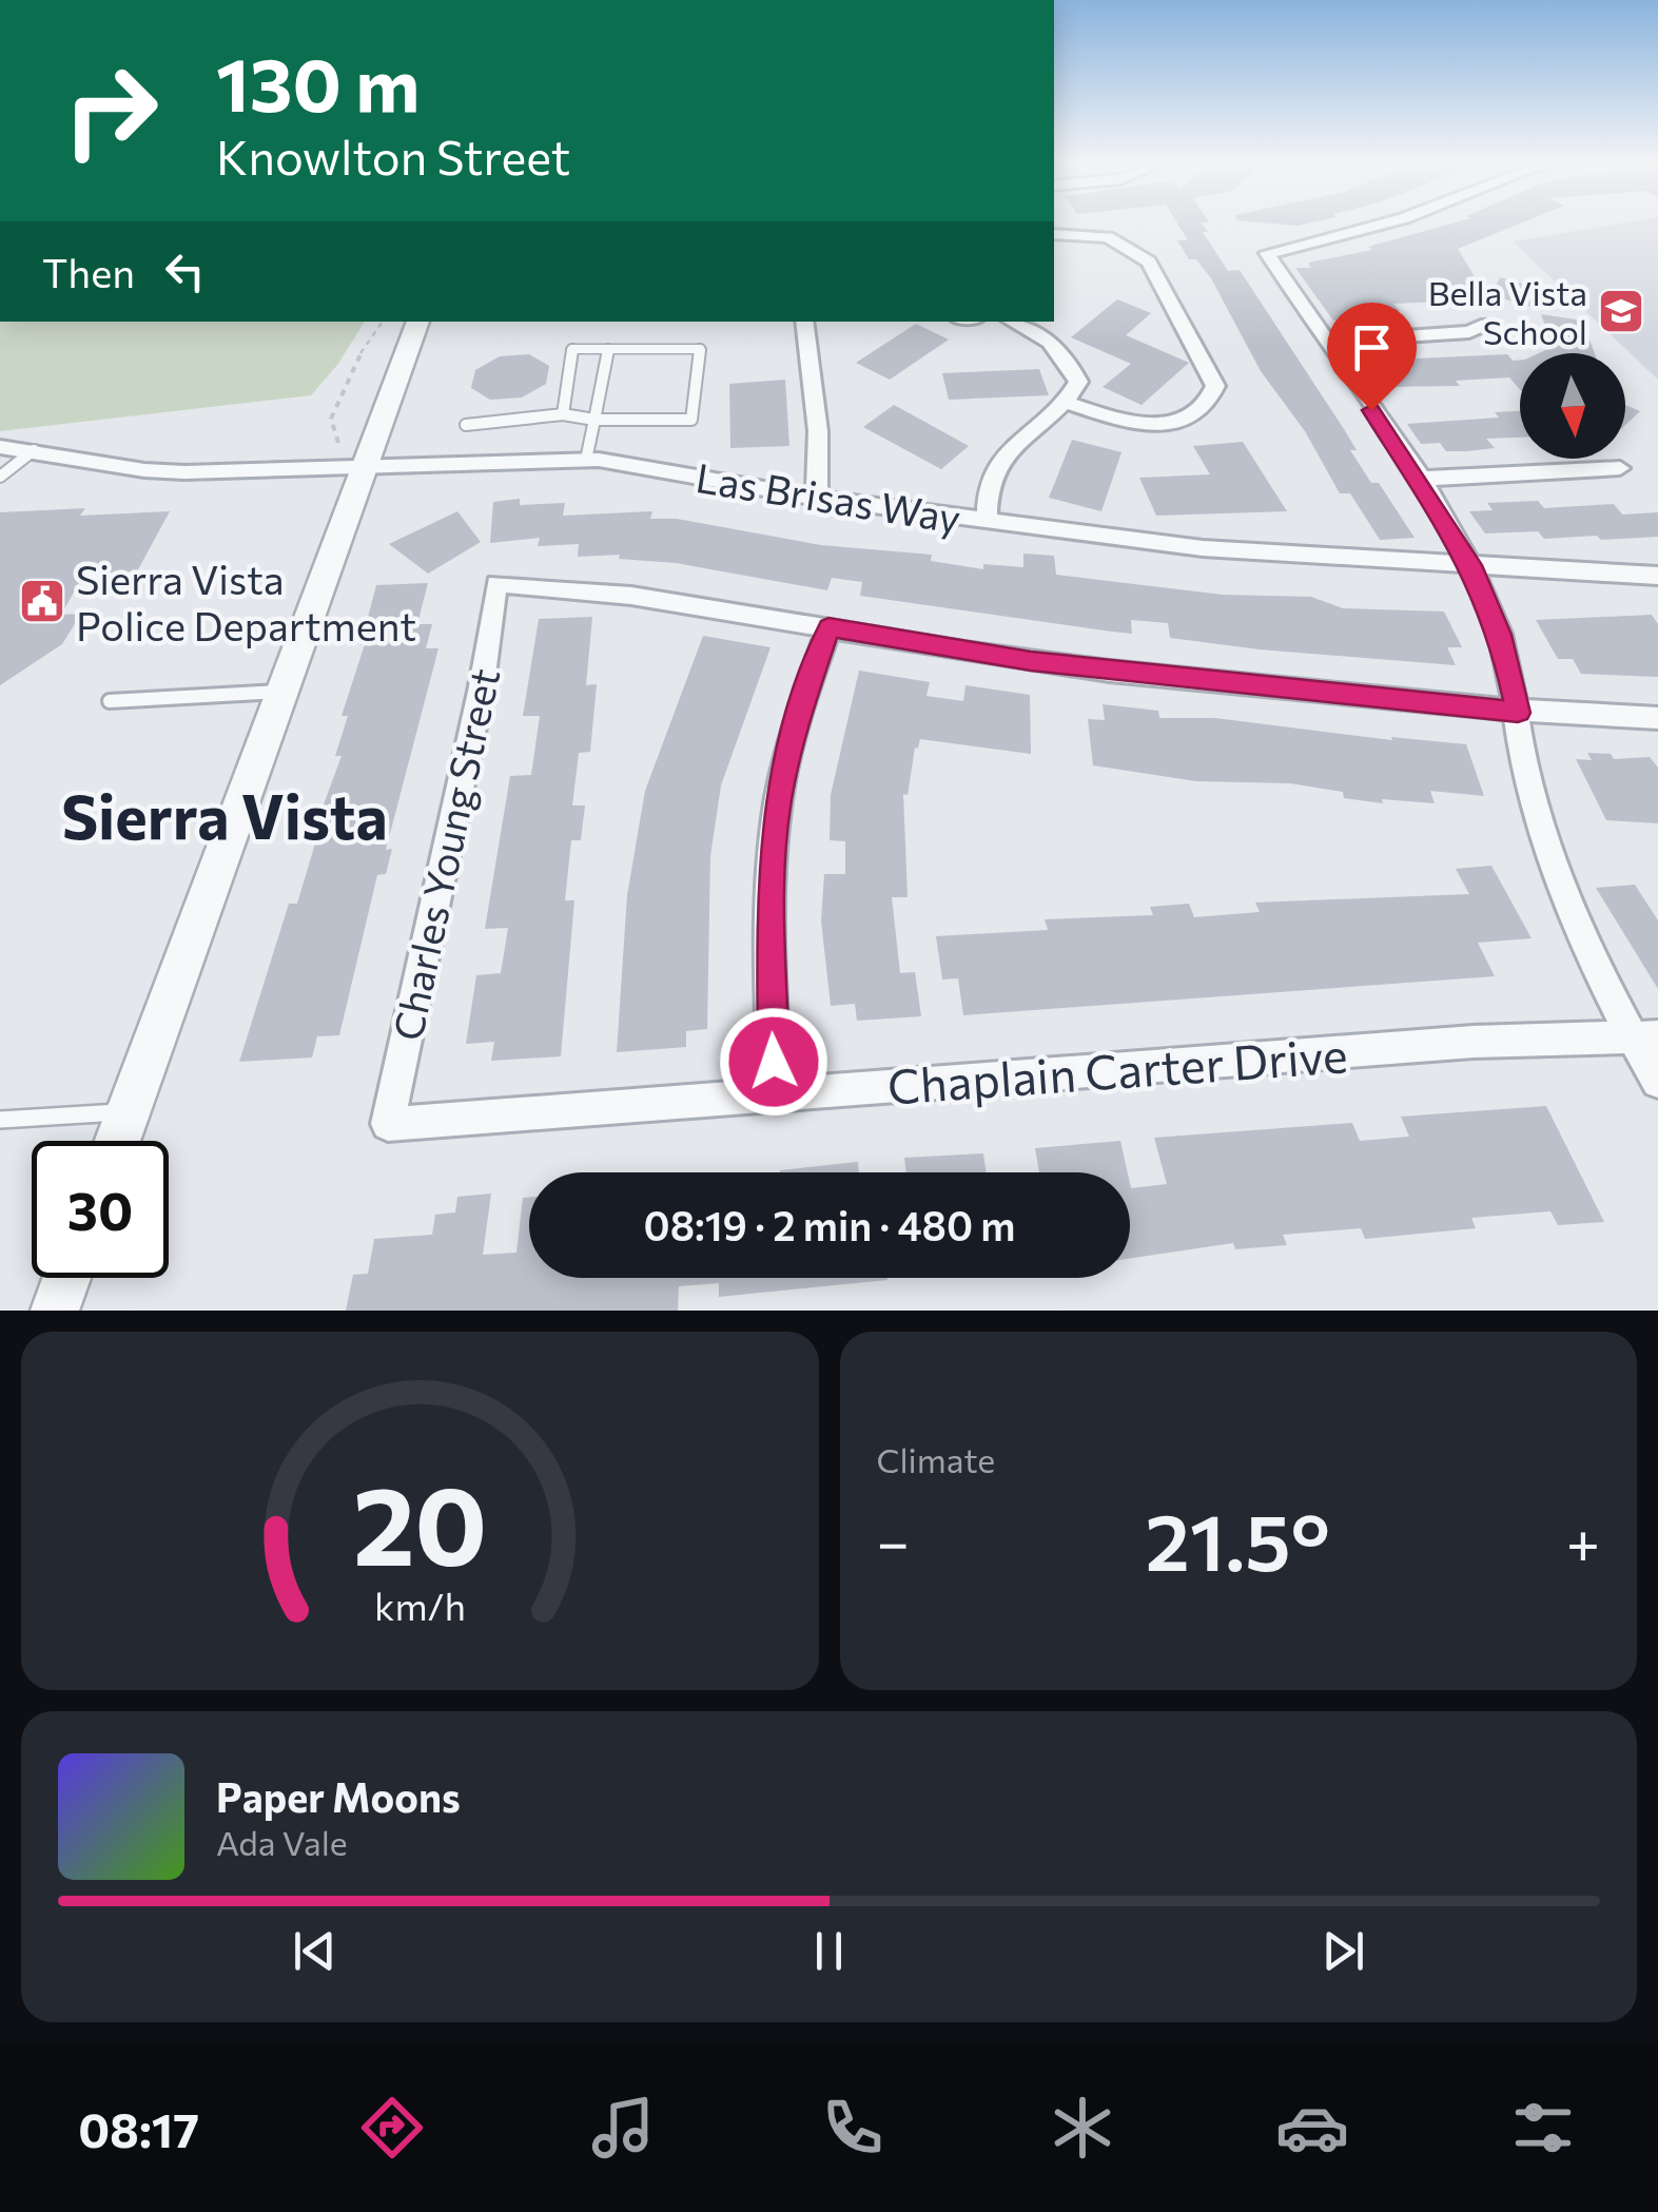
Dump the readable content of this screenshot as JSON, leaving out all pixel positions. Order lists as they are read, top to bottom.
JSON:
{
  "streets": {
    "street": ["Las Brisas Way", "Charles Young Street", "Chaplain Carter Drive"]
  },
  "crossings": [
    ["Charles Young Street", "Chaplain Carter Drive"]
  ],
  "districts": ["Sierra Vista"],
  "places": {
    "school or university": ["Bella Vista School"],
    "public building": ["Sierra Vista Police Department"]
  },
  "north": "bottom",
  "page": {
    "turn": ["130 m", "Knowlton Street"],
    "then": "Then",
    "limit": "30",
    "trip": "08:19 · 2 min · 480 m",
    "tile": "Climate",
    "heat": ["−", "21.5°", "+"],
    "song": ["Paper Moons", "Ada Vale"],
    "tabs": "08:17",
    "gauge": ["20", "km/h"]
  }
}
